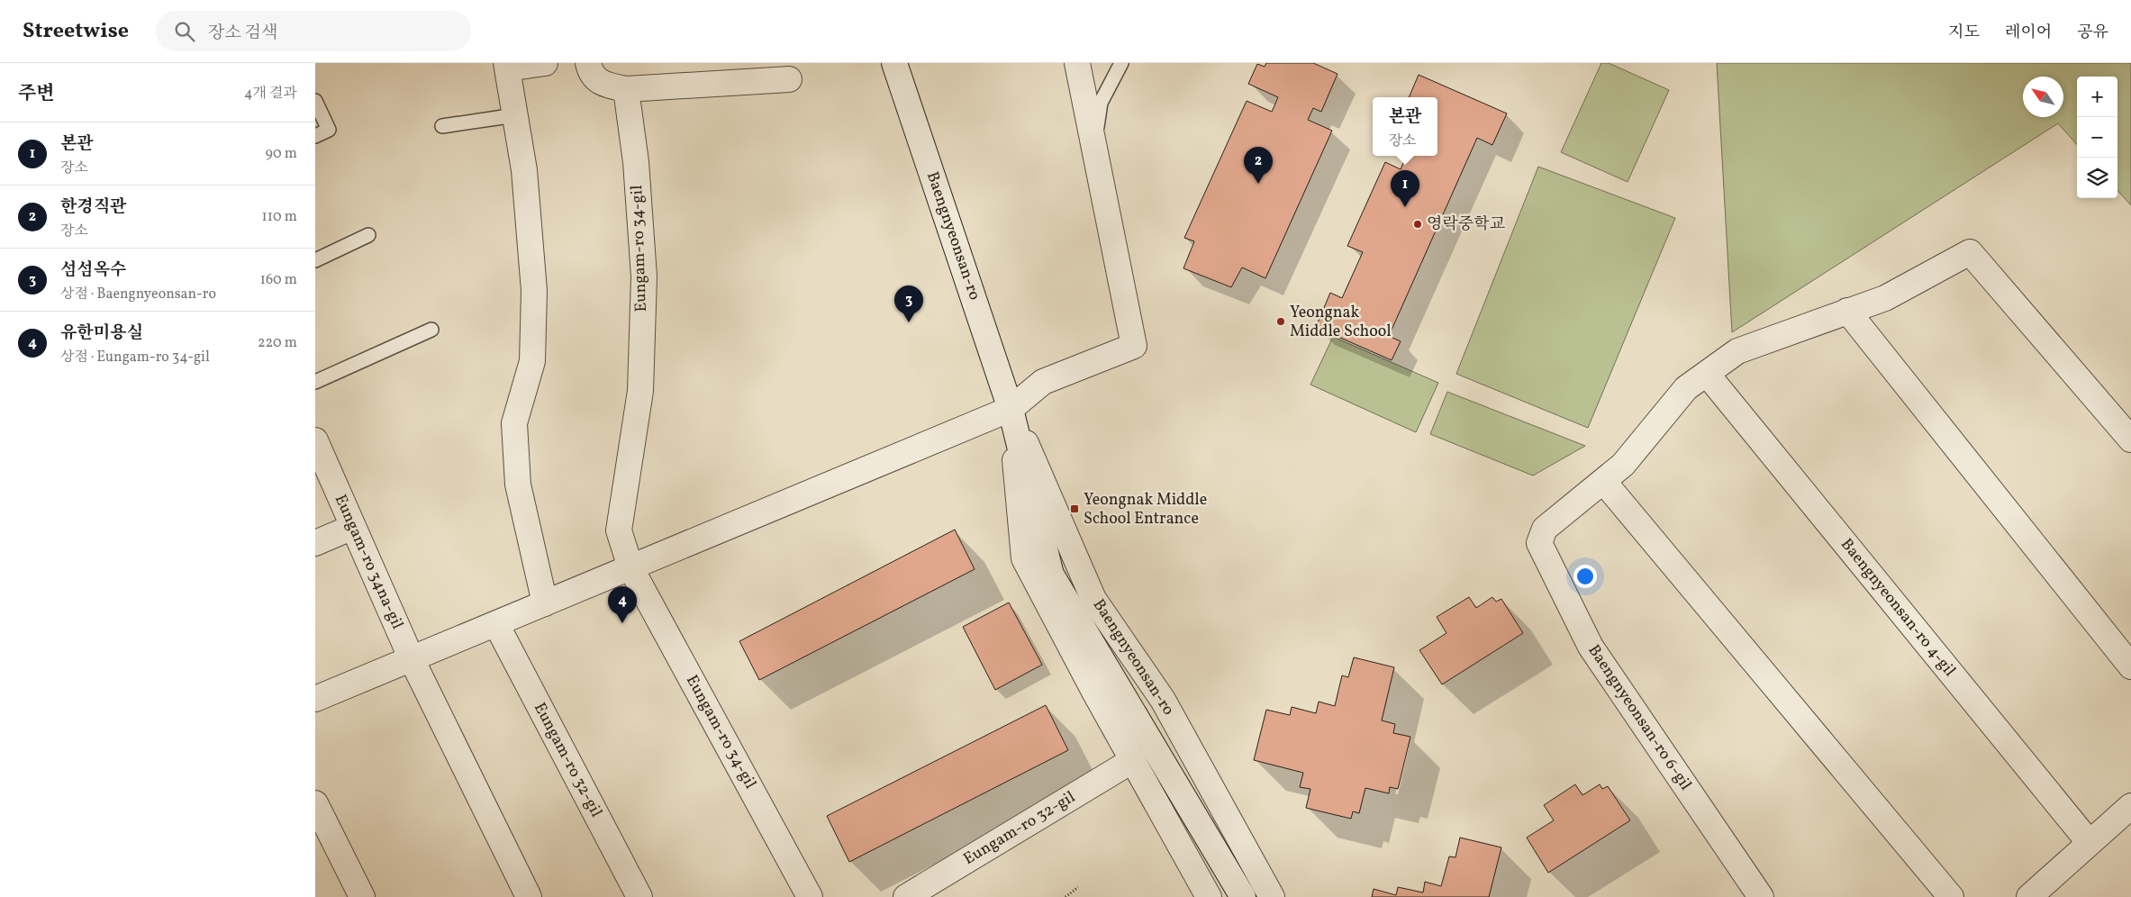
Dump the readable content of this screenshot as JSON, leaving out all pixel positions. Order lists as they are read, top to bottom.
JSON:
{
  "streets": {
    "street": [
      "Baengnyeonsan-ro",
      "Eungam-ro 34-gil",
      "Eungam-ro 34na-gil",
      "Baengnyeonsan-ro 4-gil",
      "Baengnyeonsan-ro 6-gil",
      "Eungam-ro 32-gil"
    ]
  },
  "crossings": [
    ["Baengnyeonsan-ro", "Eungam-ro 32-gil"]
  ],
  "places": {
    "other": ["영락중학교", "Yeongnak Middle School"],
    "transit": ["Yeongnak Middle School Entrance"]
  },
  "north": "top left",
  "page": {
    "header": "Streetwise",
    "search": "장소 검색",
    "nav": ["지도", "레이어", "공유"],
    "heading": ["주변", "4개 결과"],
    "map_buttons": ["+", "−"],
    "popup": ["본관", "장소"],
    "list": [
      {
        "mark": "1",
        "name": "본관",
        "note": "장소",
        "value": "90 m"
      },
      {
        "mark": "2",
        "name": "한경직관",
        "note": "장소",
        "value": "110 m"
      },
      {
        "mark": "3",
        "name": "섬섬옥수",
        "note": "상점 · Baengnyeonsan-ro",
        "value": "160 m"
      },
      {
        "mark": "4",
        "name": "유한미용실",
        "note": "상점 · Eungam-ro 34-gil",
        "value": "220 m"
      }
    ],
    "pins": [
      "2",
      "1",
      "3",
      "4"
    ]
  }
}
